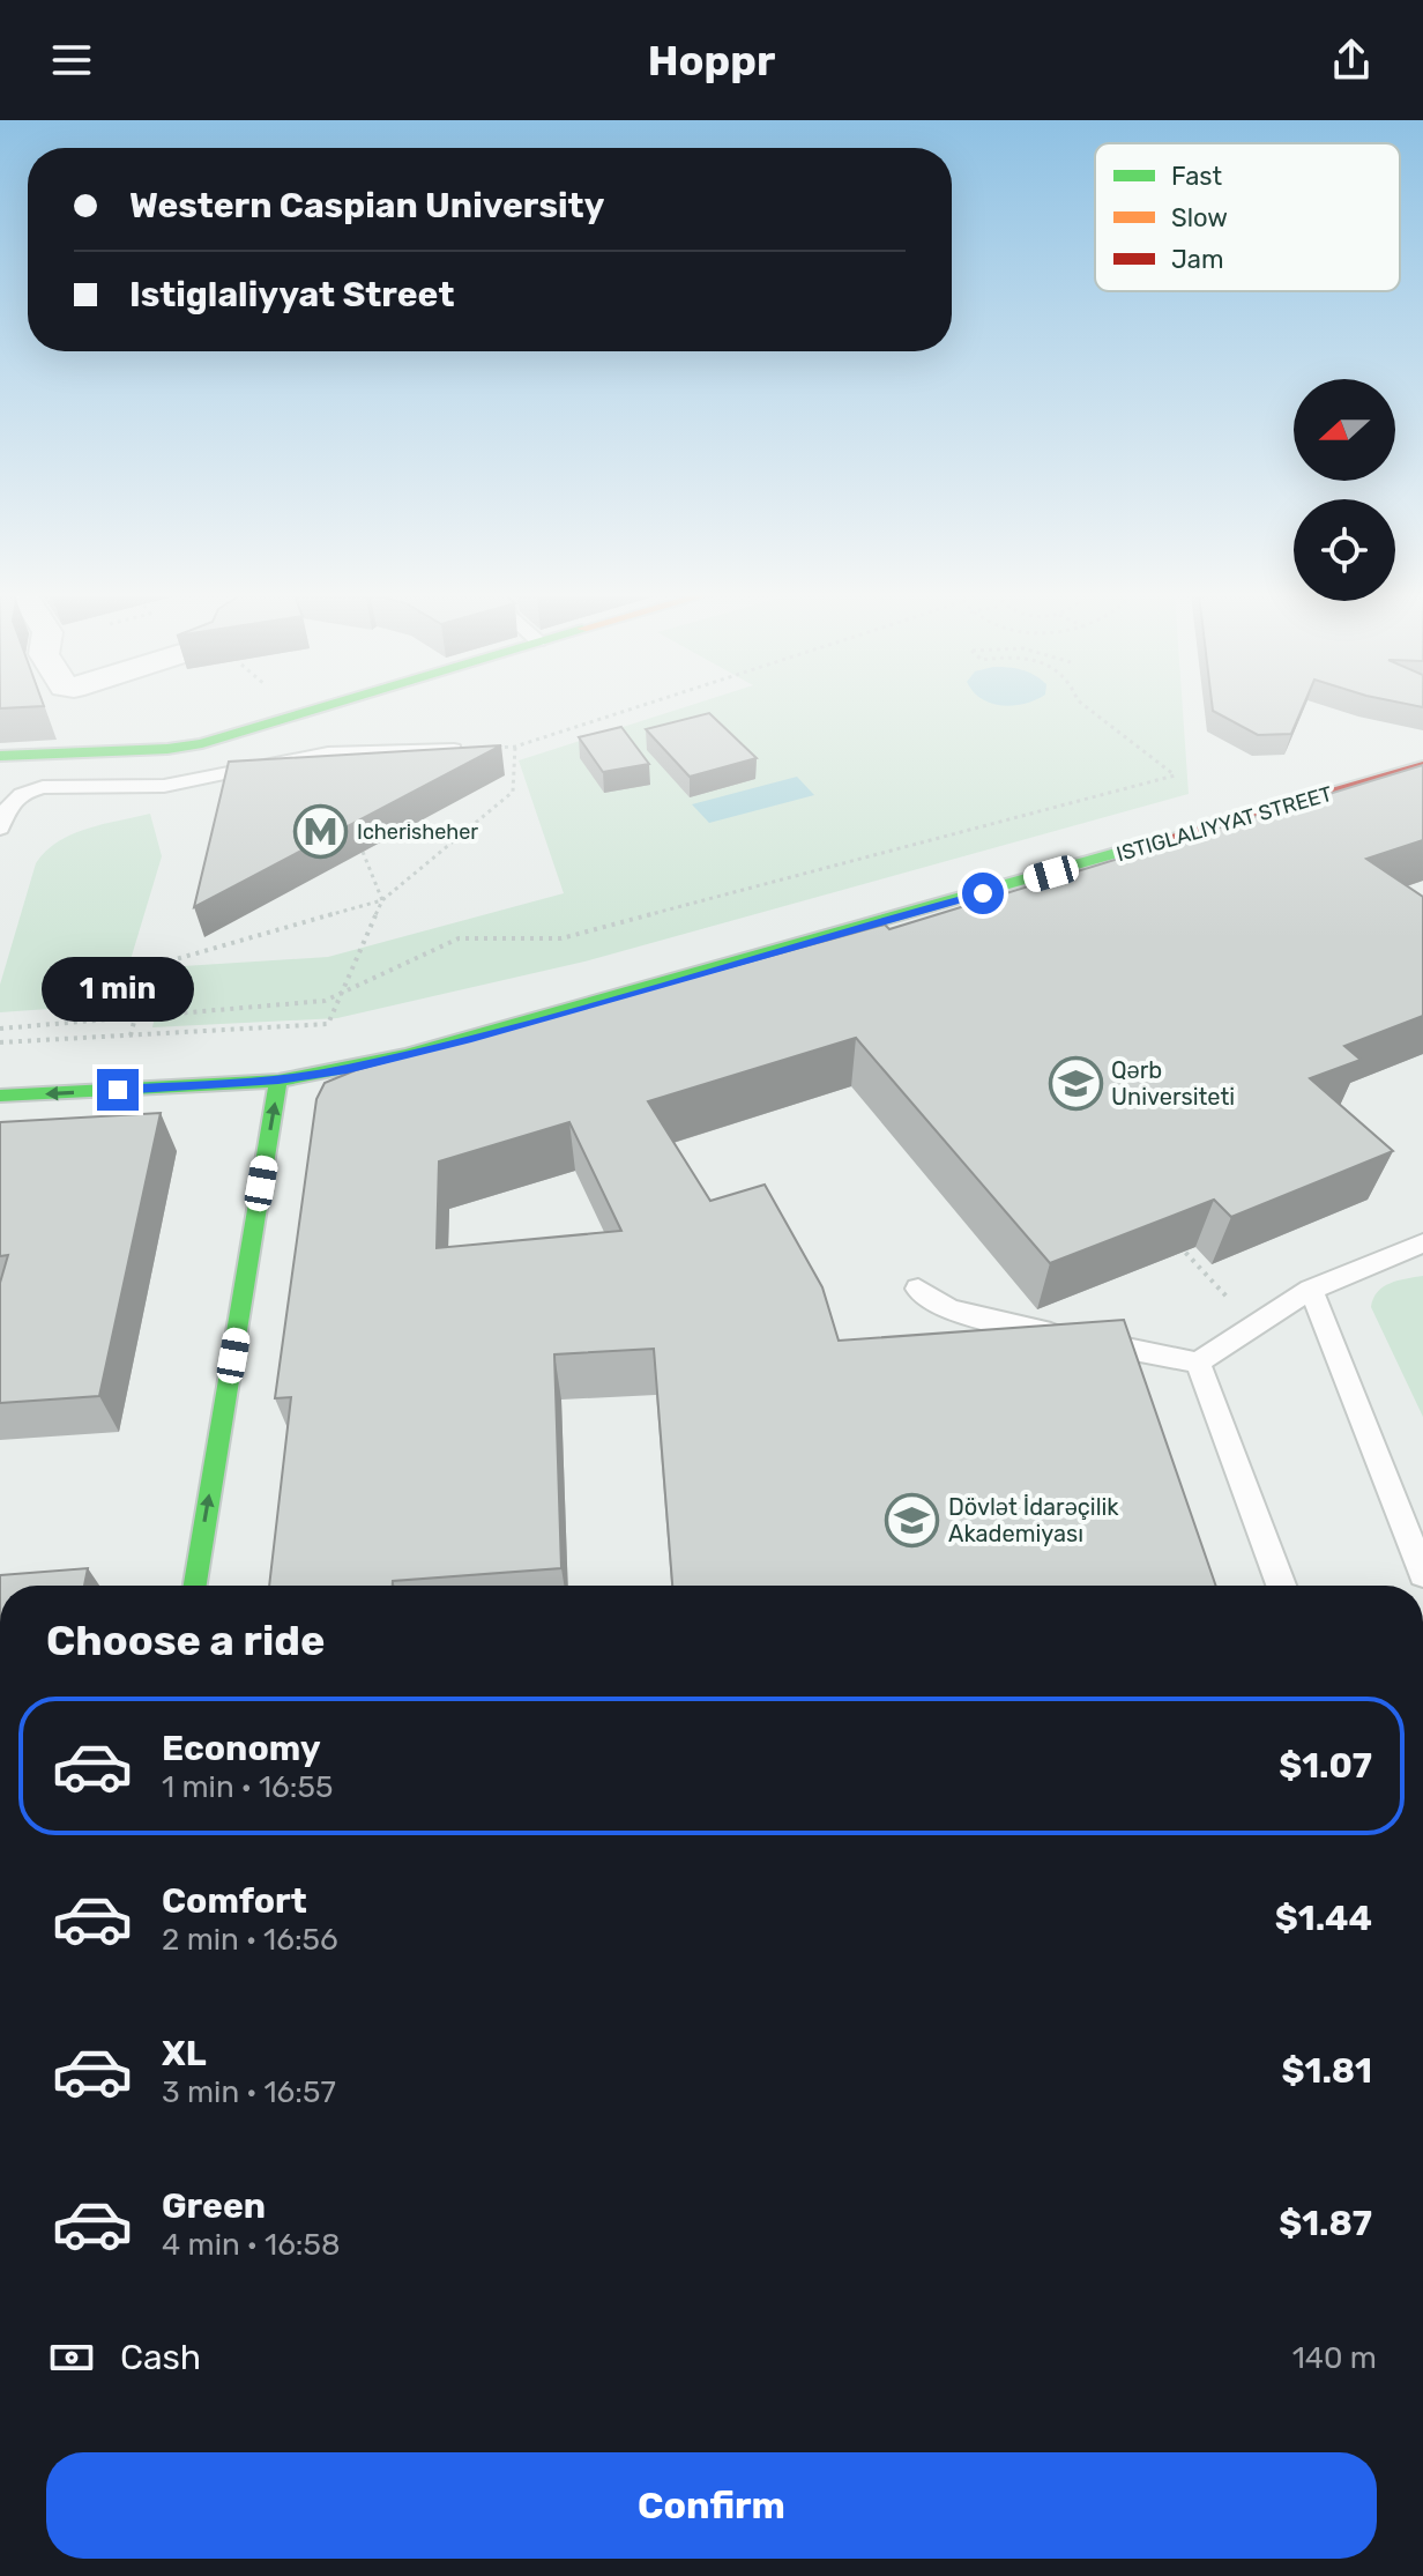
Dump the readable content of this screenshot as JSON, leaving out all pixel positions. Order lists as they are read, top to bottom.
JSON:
{
  "streets": {
    "main road": ["ISTIGLALIYYAT STREET"]
  },
  "places": {
    "metro station": ["Icherisheher"],
    "school or university": ["Qərb Universiteti", "Dövlət İdarəçilik Akademiyası"]
  },
  "legend": ["Fast", "Slow", "Jam"],
  "north": "left",
  "page": {
    "header": "Hoppr",
    "banner": ["Western Caspian University", "Istiglaliyyat Street"],
    "bubble": "1 min",
    "heading": "Choose a ride",
    "list": [
      {
        "name": "Economy",
        "note": "1 min · 16:55",
        "value": "$1.07"
      },
      {
        "name": "Comfort",
        "note": "2 min · 16:56",
        "value": "$1.44"
      },
      {
        "name": "XL",
        "note": "3 min · 16:57",
        "value": "$1.81"
      },
      {
        "name": "Green",
        "note": "4 min · 16:58",
        "value": "$1.87"
      }
    ],
    "pay": ["Cash", "140 m"],
    "buttons": "Confirm"
  }
}
